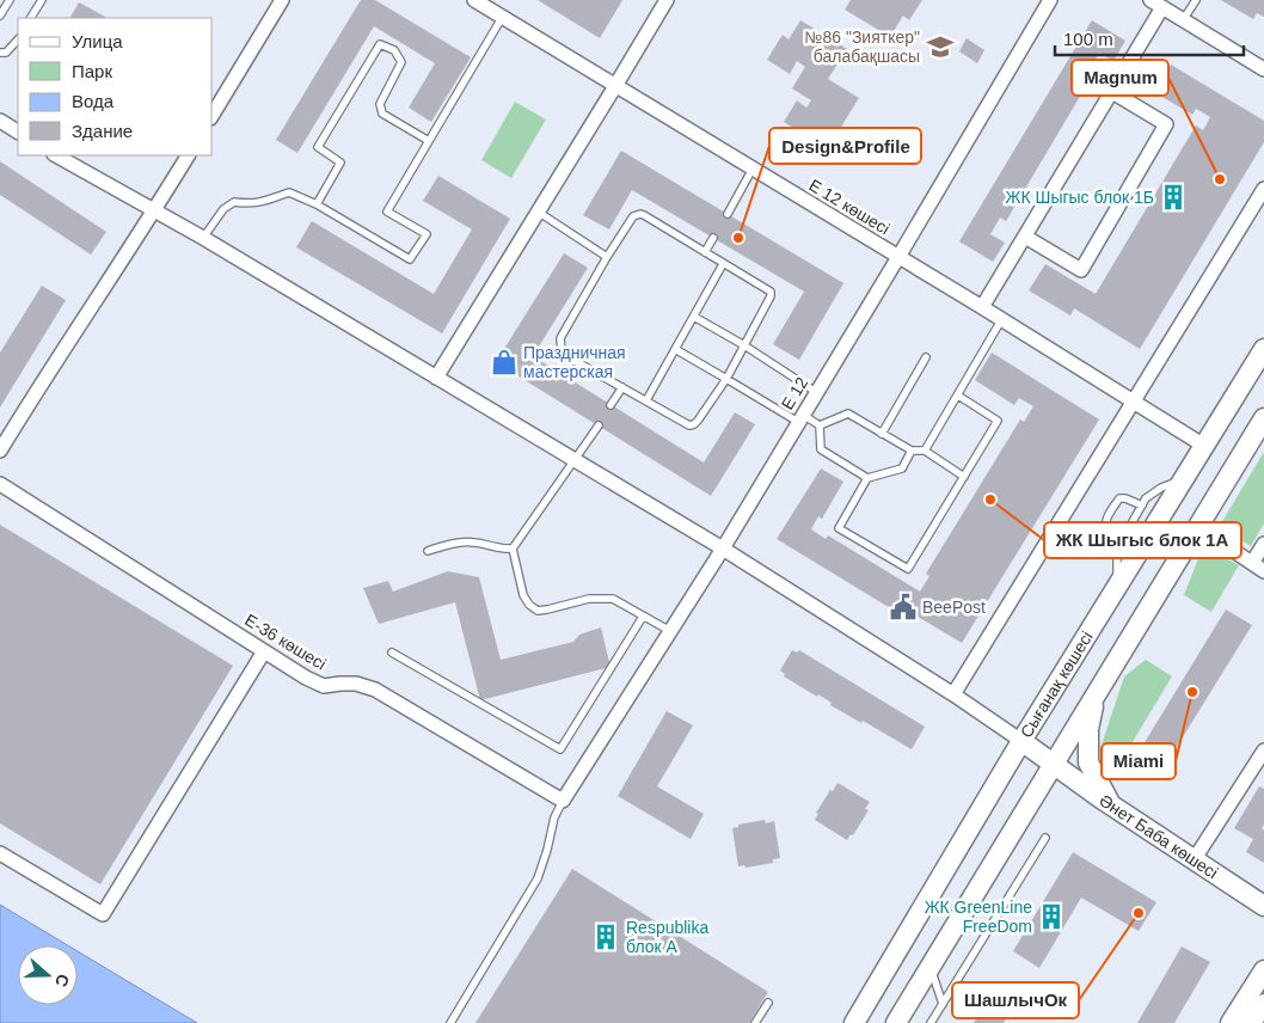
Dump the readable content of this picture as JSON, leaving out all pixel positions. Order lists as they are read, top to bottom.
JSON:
{
  "streets": {
    "main road": ["Сығанақ көшесі", "Әнет Баба көшесі"],
    "street": ["Е 12 көшесі", "E 12", "Е-36 көшесі"]
  },
  "crossings": [
    ["Е 12 көшесі", "E 12"],
    ["Е 12 көшесі", "Сығанақ көшесі"],
    ["E 12", "Е-36 көшесі"],
    ["Сығанақ көшесі", "Әнет Баба көшесі"]
  ],
  "places": {
    "school or university": ["№86 \"Зияткер\" балабақшасы"],
    "other": [
      "Magnum",
      "Design&Profile",
      "ЖК Шыгыс блок 1А",
      "Miami",
      "ШашлычОк"
    ],
    "building": ["ЖК Шыгыс блок 1Б", "ЖК GreenLine FreeDom", "Respublika блок А"],
    "shop": ["Праздничная мастерская"],
    "public building": ["BeePost"]
  },
  "legend": [
    "Улица",
    "Парк",
    "Вода",
    "Здание"
  ],
  "scale_bar": "100 m",
  "north": "right"
}
